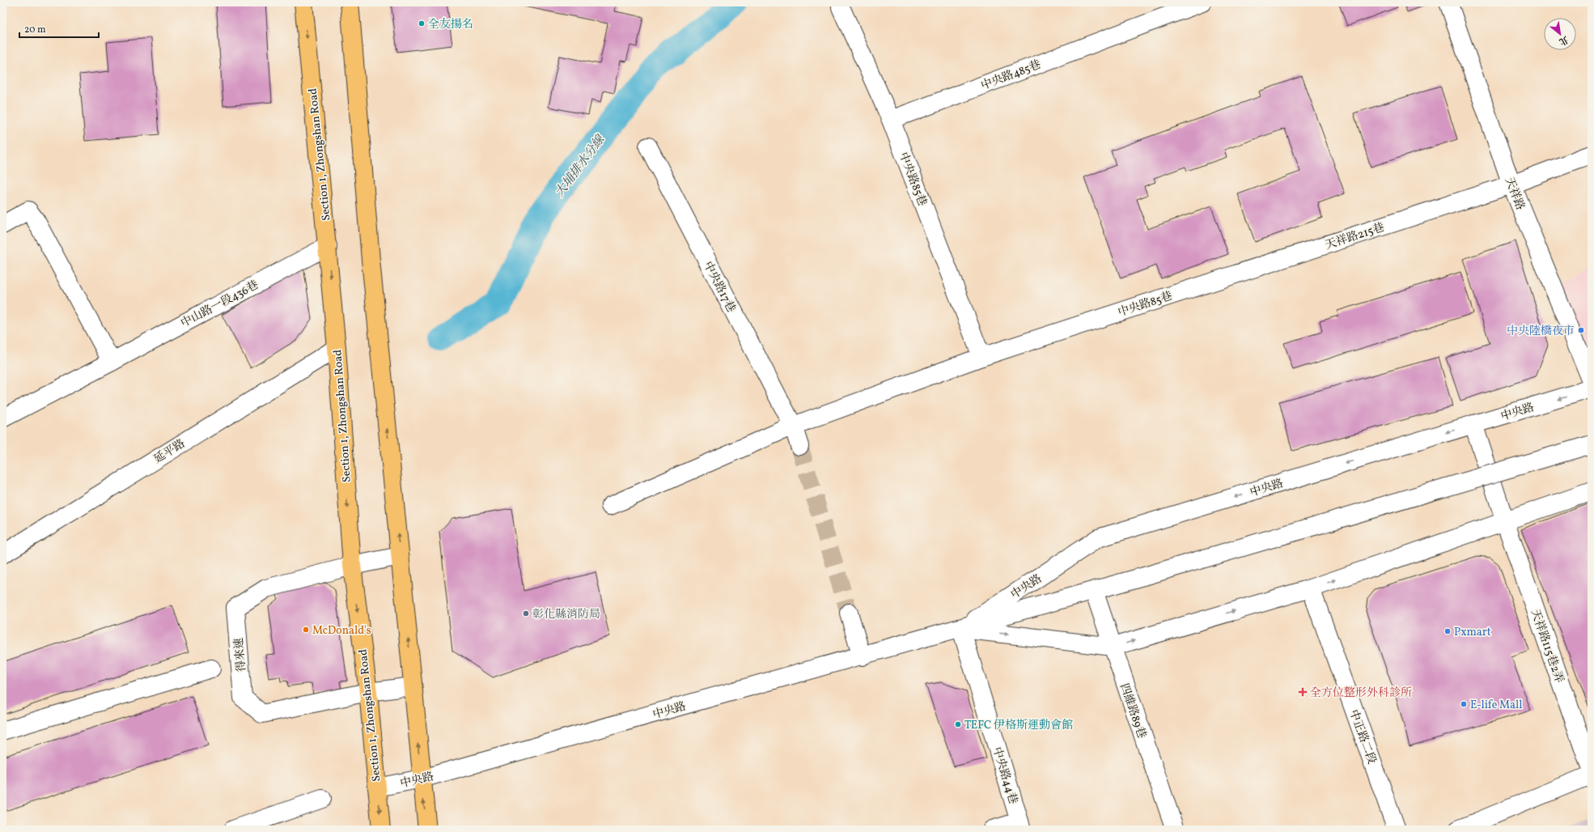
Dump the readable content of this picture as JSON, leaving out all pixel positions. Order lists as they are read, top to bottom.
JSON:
{
  "streets": {
    "main road": ["Section 1, Zhongshan Road"],
    "street": [
      "中央路485巷",
      "中央路85巷",
      "天祥路",
      "天祥路215巷",
      "中央路17巷",
      "中山路一段436巷",
      "中央路",
      "延平路",
      "天祥路115巷2弄",
      "得來速",
      "四維路89巷",
      "中正路二段",
      "中央路44巷"
    ]
  },
  "crossings": [
    ["中央路485巷", "中央路85巷"],
    ["Section 1, Zhongshan Road", "中山路一段436巷"],
    ["Section 1, Zhongshan Road", "中央路"],
    ["Section 1, Zhongshan Road", "延平路"],
    ["Section 1, Zhongshan Road", "得來速"],
    ["中央路85巷", "天祥路215巷"],
    ["中央路85巷", "中央路17巷"],
    ["天祥路", "天祥路215巷"],
    ["中央路", "天祥路115巷2弄"],
    ["中央路", "四維路89巷"],
    ["中央路", "中正路二段"],
    ["中央路", "中央路44巷"]
  ],
  "water": ["大埔排水分線"],
  "places": {
    "other": [
      "全友揚名",
      "中央陸橋夜市",
      "彰化縣消防局",
      "McDonald's",
      "Pxmart",
      "E-life Mall",
      "TEFC 伊格斯運動會館"
    ],
    "health": ["全方位整形外科診所"]
  },
  "scale_bar": "20 m",
  "north": "bottom right"
}
